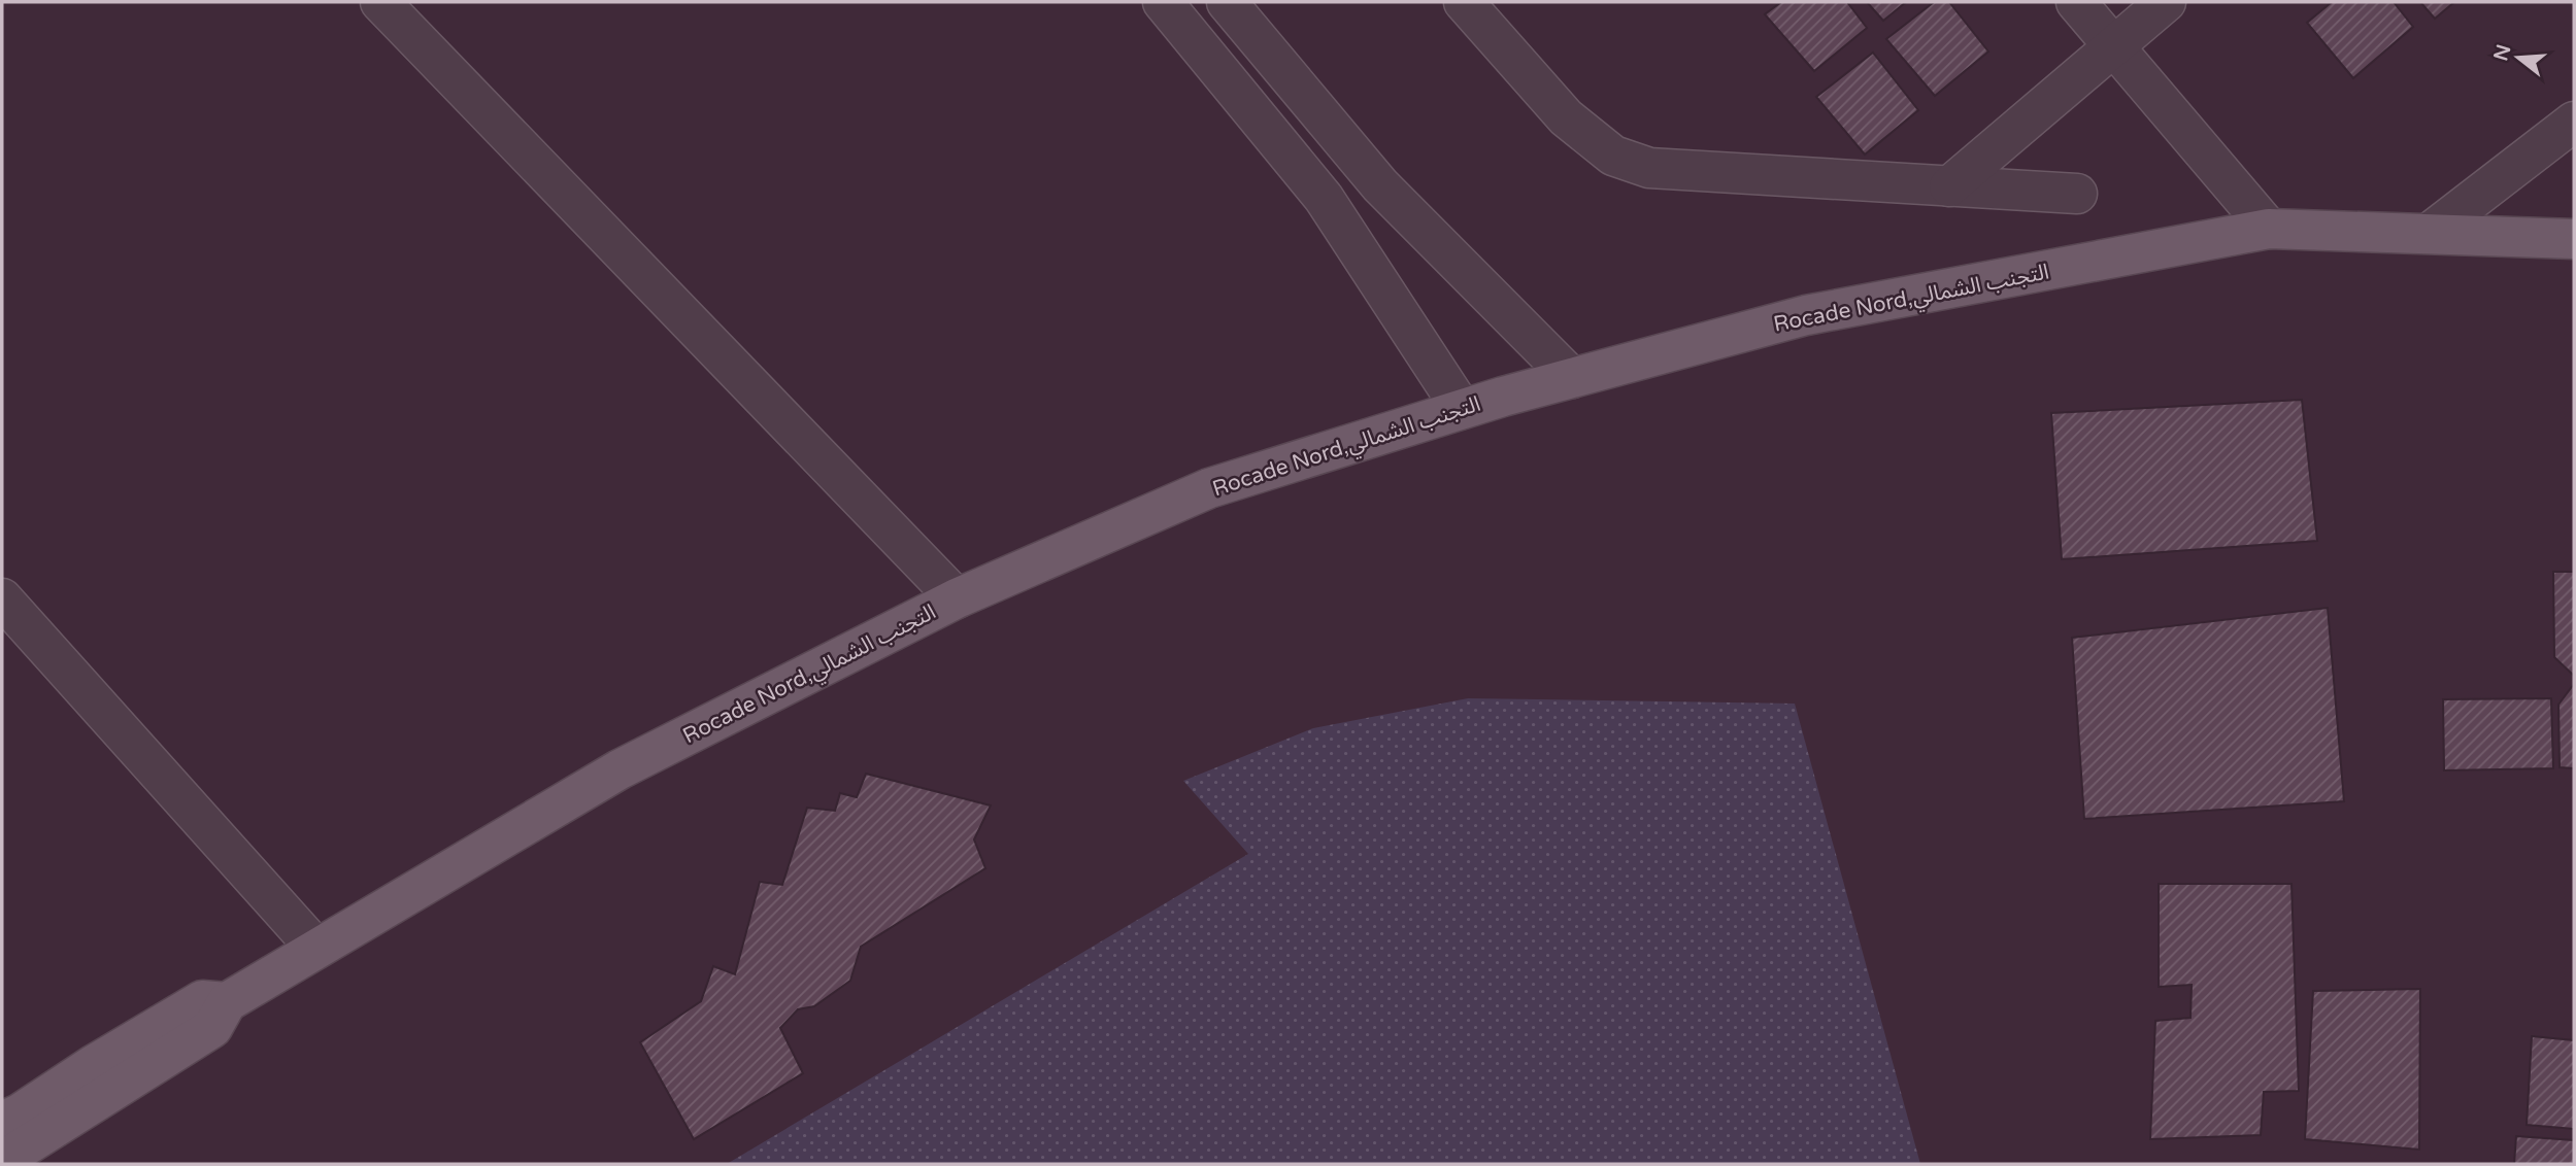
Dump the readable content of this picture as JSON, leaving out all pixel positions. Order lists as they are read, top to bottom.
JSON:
{
  "streets": {
    "main road": ["Rocade Nord,التجنب الشمالي"]
  },
  "north": "left"
}
